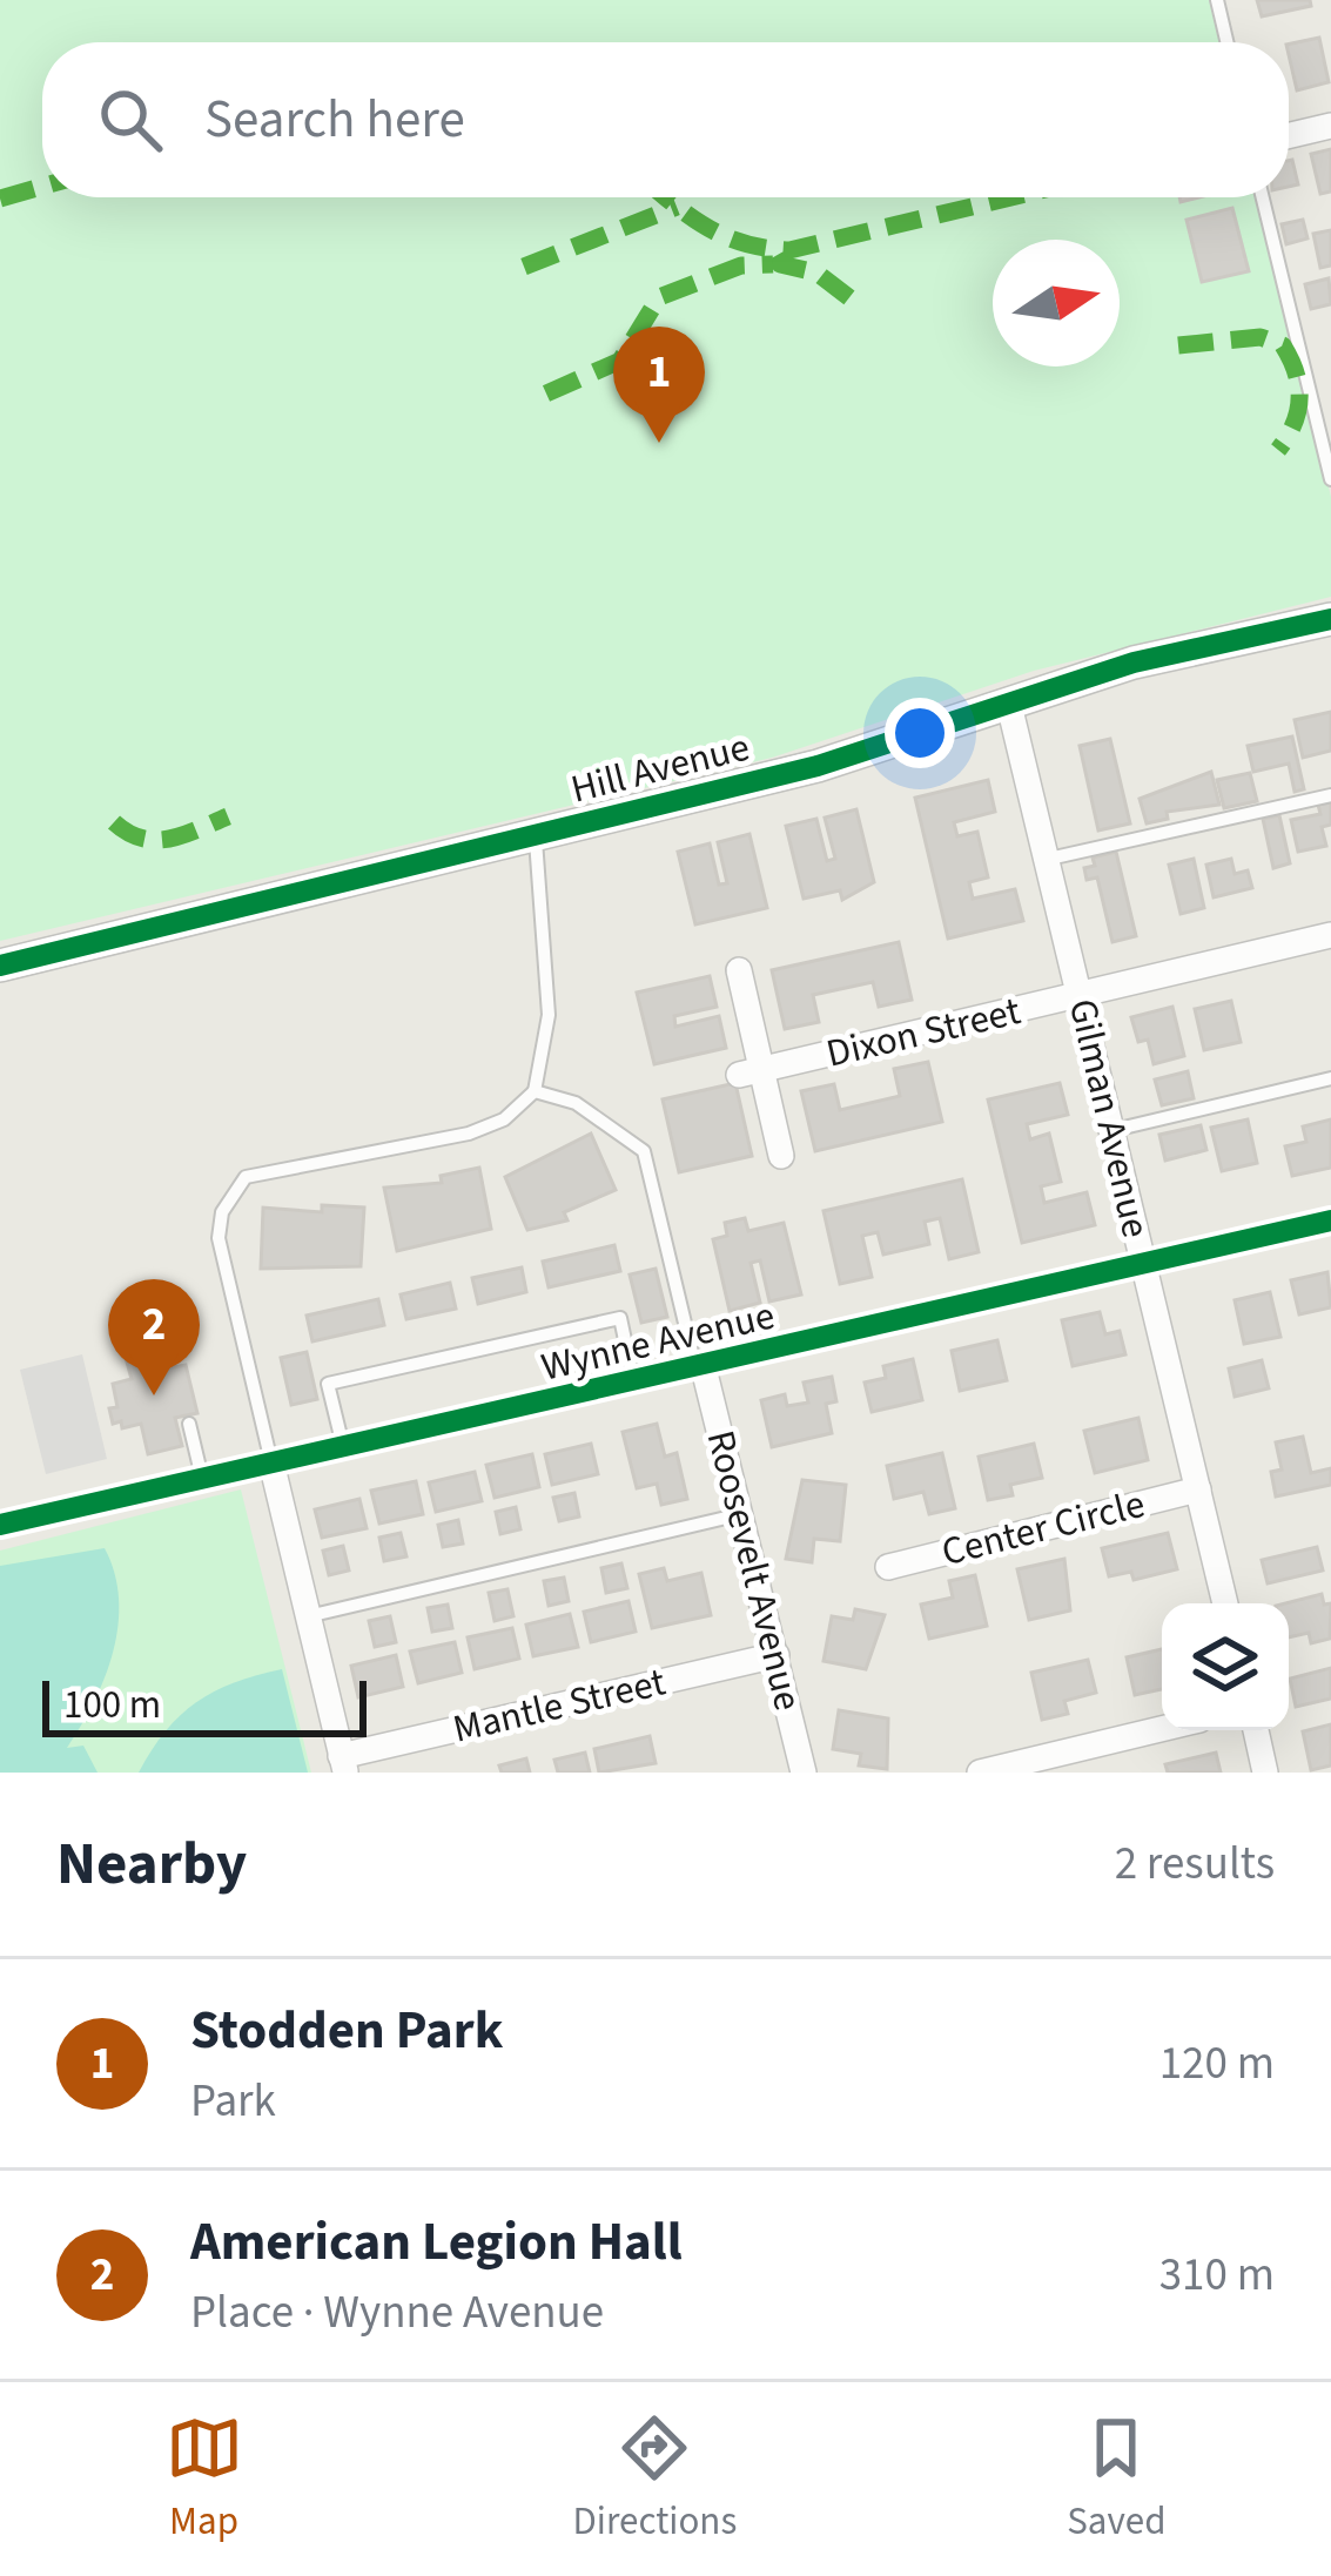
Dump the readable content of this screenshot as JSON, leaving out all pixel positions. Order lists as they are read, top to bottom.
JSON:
{
  "streets": {
    "street": [
      "Hill Avenue",
      "Dixon Street",
      "Gilman Avenue",
      "Wynne Avenue",
      "Center Circle",
      "Roosevelt Avenue",
      "Mantle Street"
    ]
  },
  "crossings": [
    ["Hill Avenue", "Gilman Avenue"],
    ["Dixon Street", "Gilman Avenue"],
    ["Gilman Avenue", "Wynne Avenue"],
    ["Gilman Avenue", "Center Circle"],
    ["Wynne Avenue", "Roosevelt Avenue"],
    ["Roosevelt Avenue", "Mantle Street"]
  ],
  "scale_bar": "100 m",
  "north": "right",
  "page": {
    "search": "Search here",
    "pins": ["1", "2"],
    "scale": "100 m",
    "heading": ["Nearby", "2 results"],
    "list": [
      {
        "mark": "1",
        "name": "Stodden Park",
        "note": "Park",
        "value": "120 m"
      },
      {
        "mark": "2",
        "name": "American Legion Hall",
        "note": "Place · Wynne Avenue",
        "value": "310 m"
      }
    ],
    "nav": ["Map", "Directions", "Saved"]
  }
}
